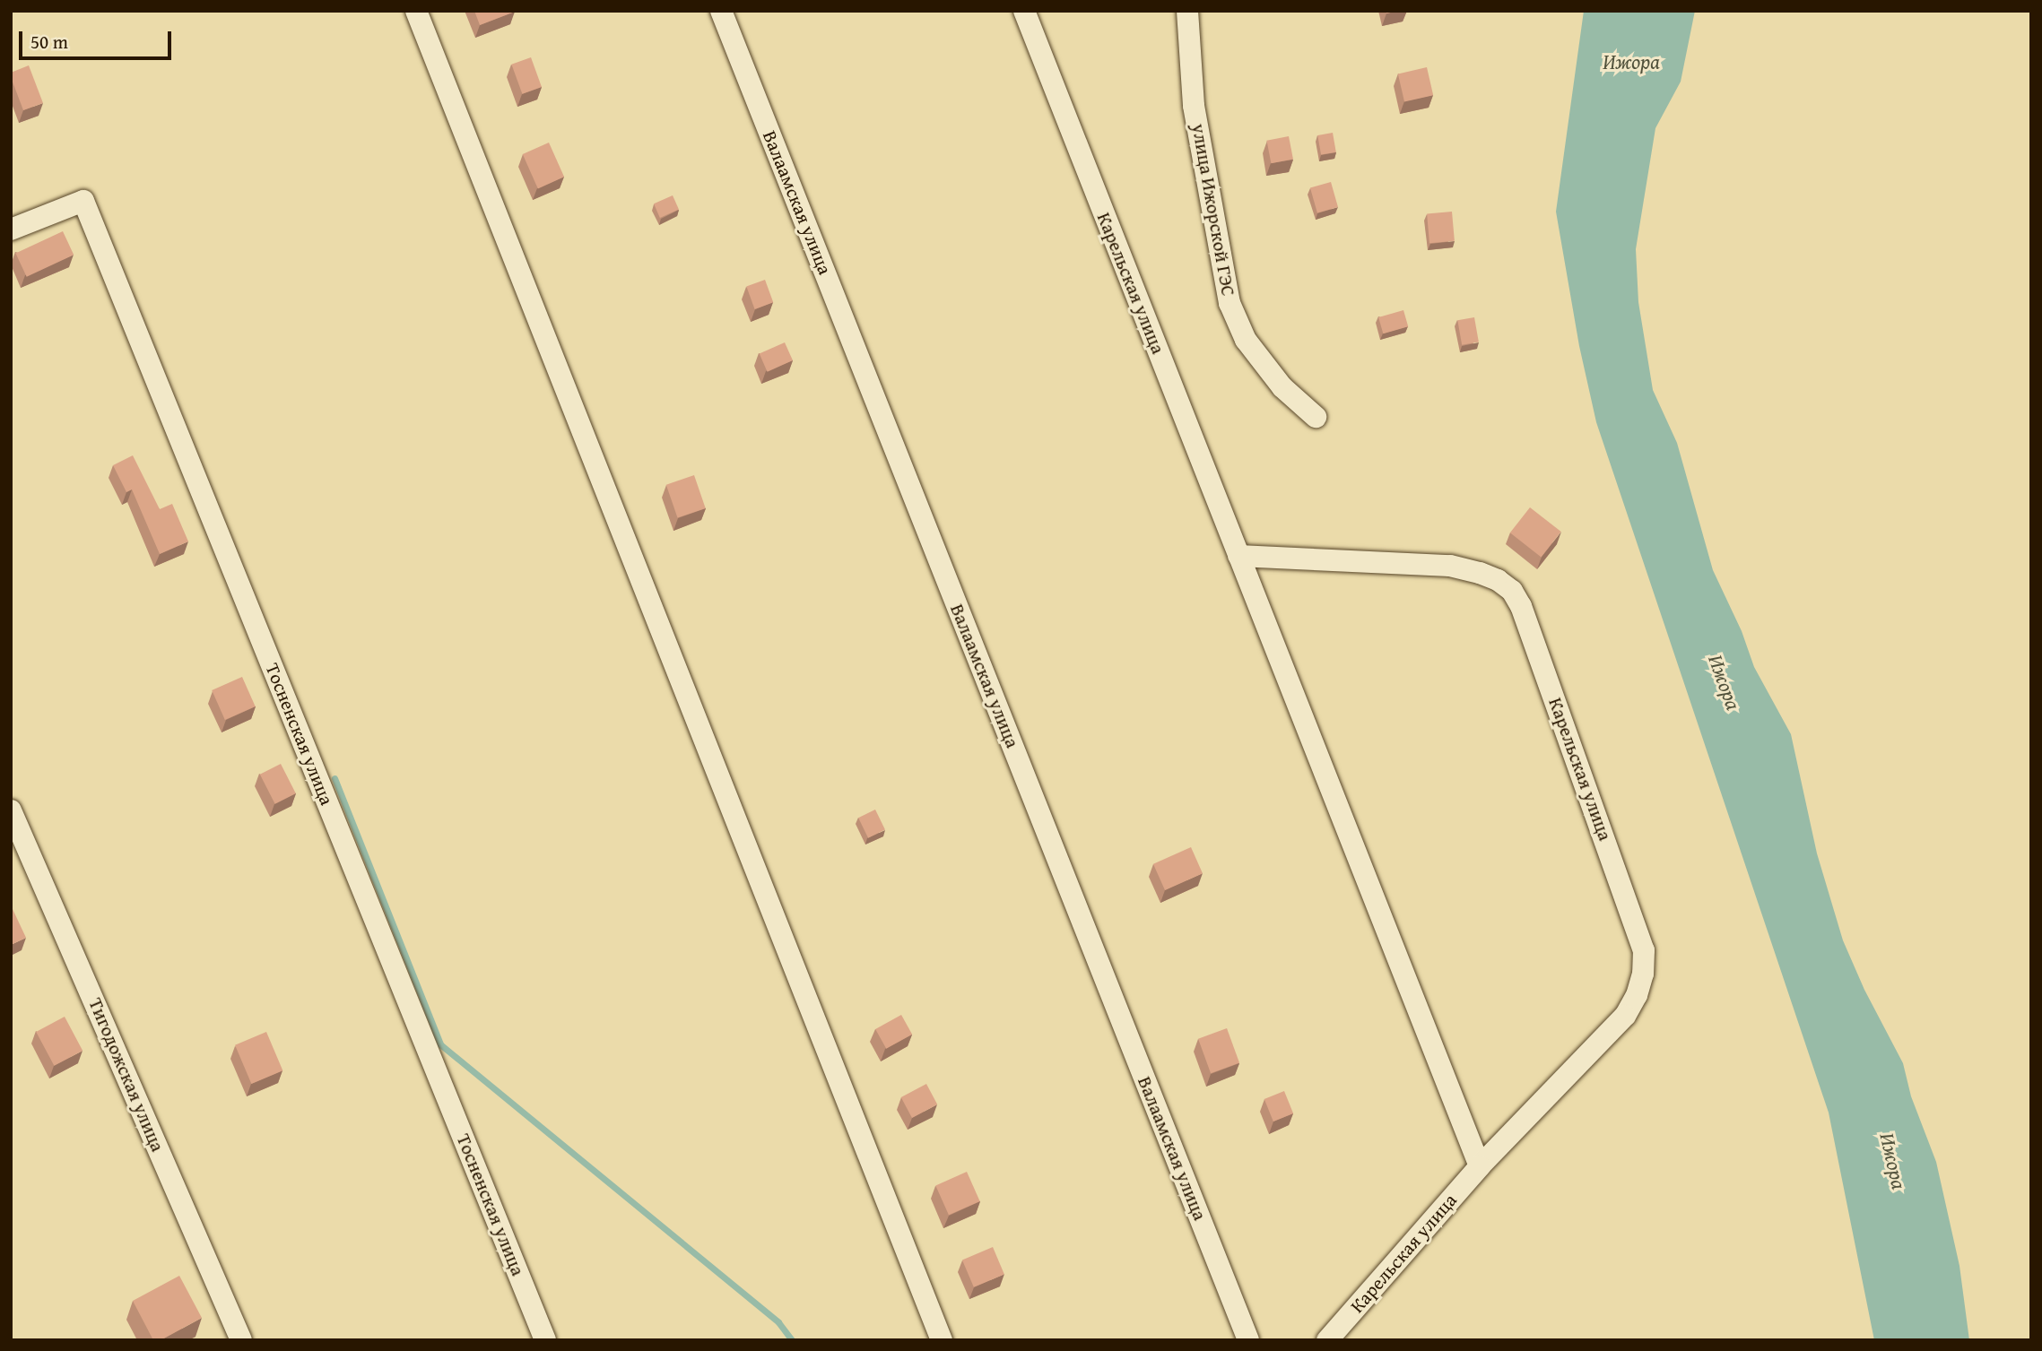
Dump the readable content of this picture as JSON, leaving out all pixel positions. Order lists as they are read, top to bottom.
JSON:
{
  "streets": {
    "street": [
      "Валаамская улица",
      "улица Ижорской ГЭС",
      "Карельская улица",
      "Тосненская улица",
      "Тигодожская улица"
    ]
  },
  "water": ["Ижора"],
  "scale_bar": "50 m"
}
